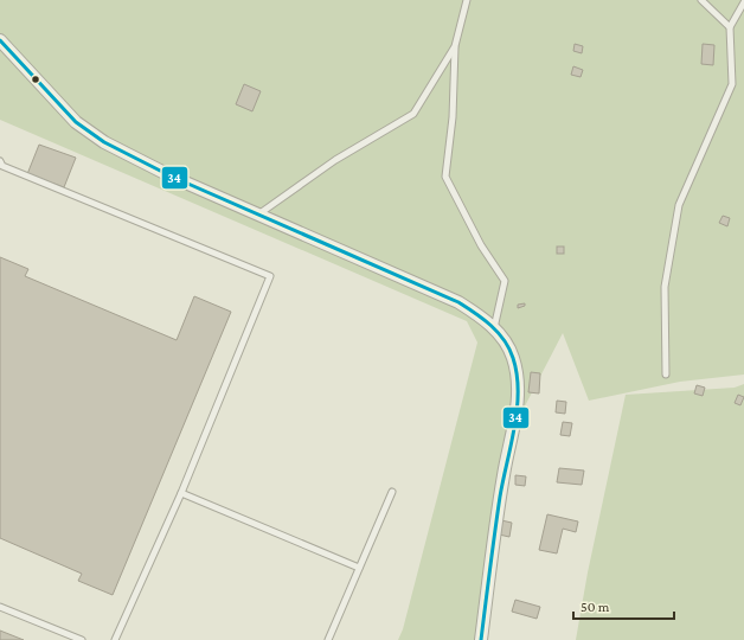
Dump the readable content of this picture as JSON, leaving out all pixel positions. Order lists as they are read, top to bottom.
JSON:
{
  "lines": ["transit line 34"],
  "scale_bar": "50 m"
}
